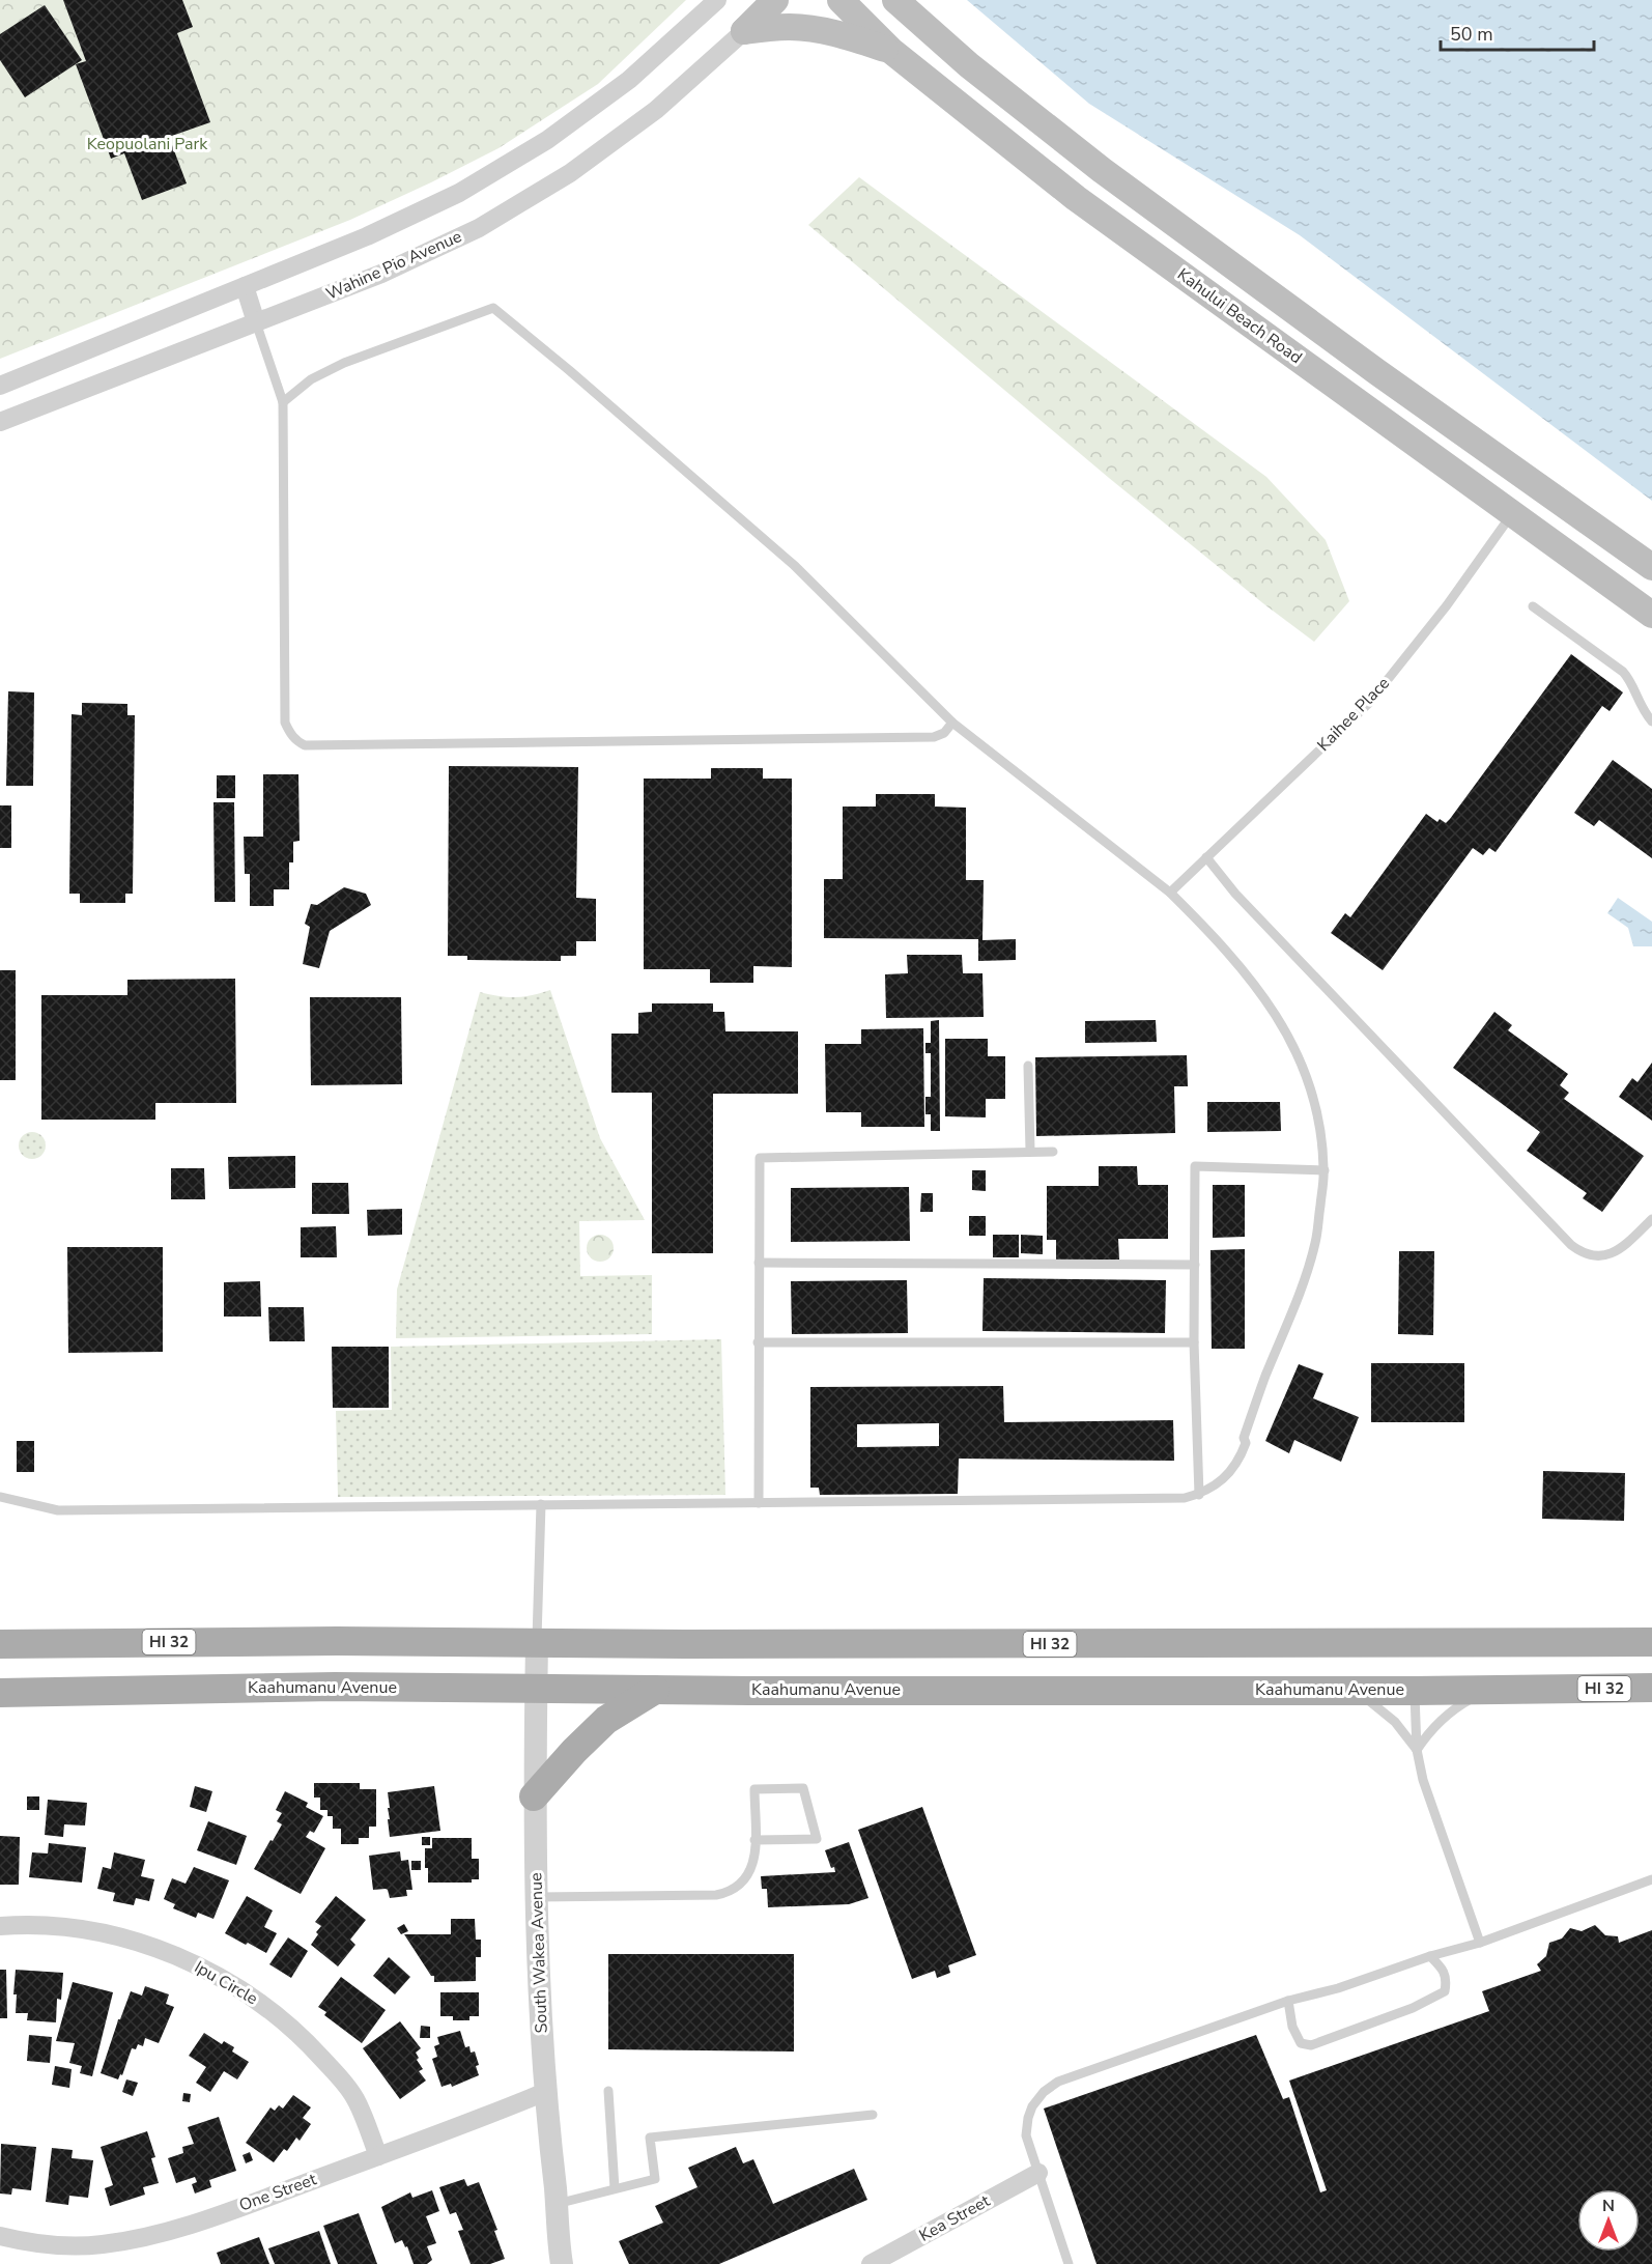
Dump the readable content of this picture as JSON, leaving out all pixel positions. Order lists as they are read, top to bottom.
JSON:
{
  "streets": {
    "main road": ["Kahului Beach Road", "HI 32", "Kaahumanu Avenue"],
    "street": [
      "Wahine Pio Avenue",
      "South Wakea Avenue",
      "Ipu Circle",
      "One Street",
      "Kea Street"
    ],
    "lane": ["Kaihee Place"]
  },
  "crossings": [
    ["Kahului Beach Road", "Kaihee Place"],
    ["HI 32", "South Wakea Avenue"],
    ["Kaahumanu Avenue", "South Wakea Avenue"],
    ["South Wakea Avenue", "One Street"],
    ["Ipu Circle", "One Street"]
  ],
  "parks": ["Keopuolani Park"],
  "scale_bar": "50 m",
  "north": "top"
}
